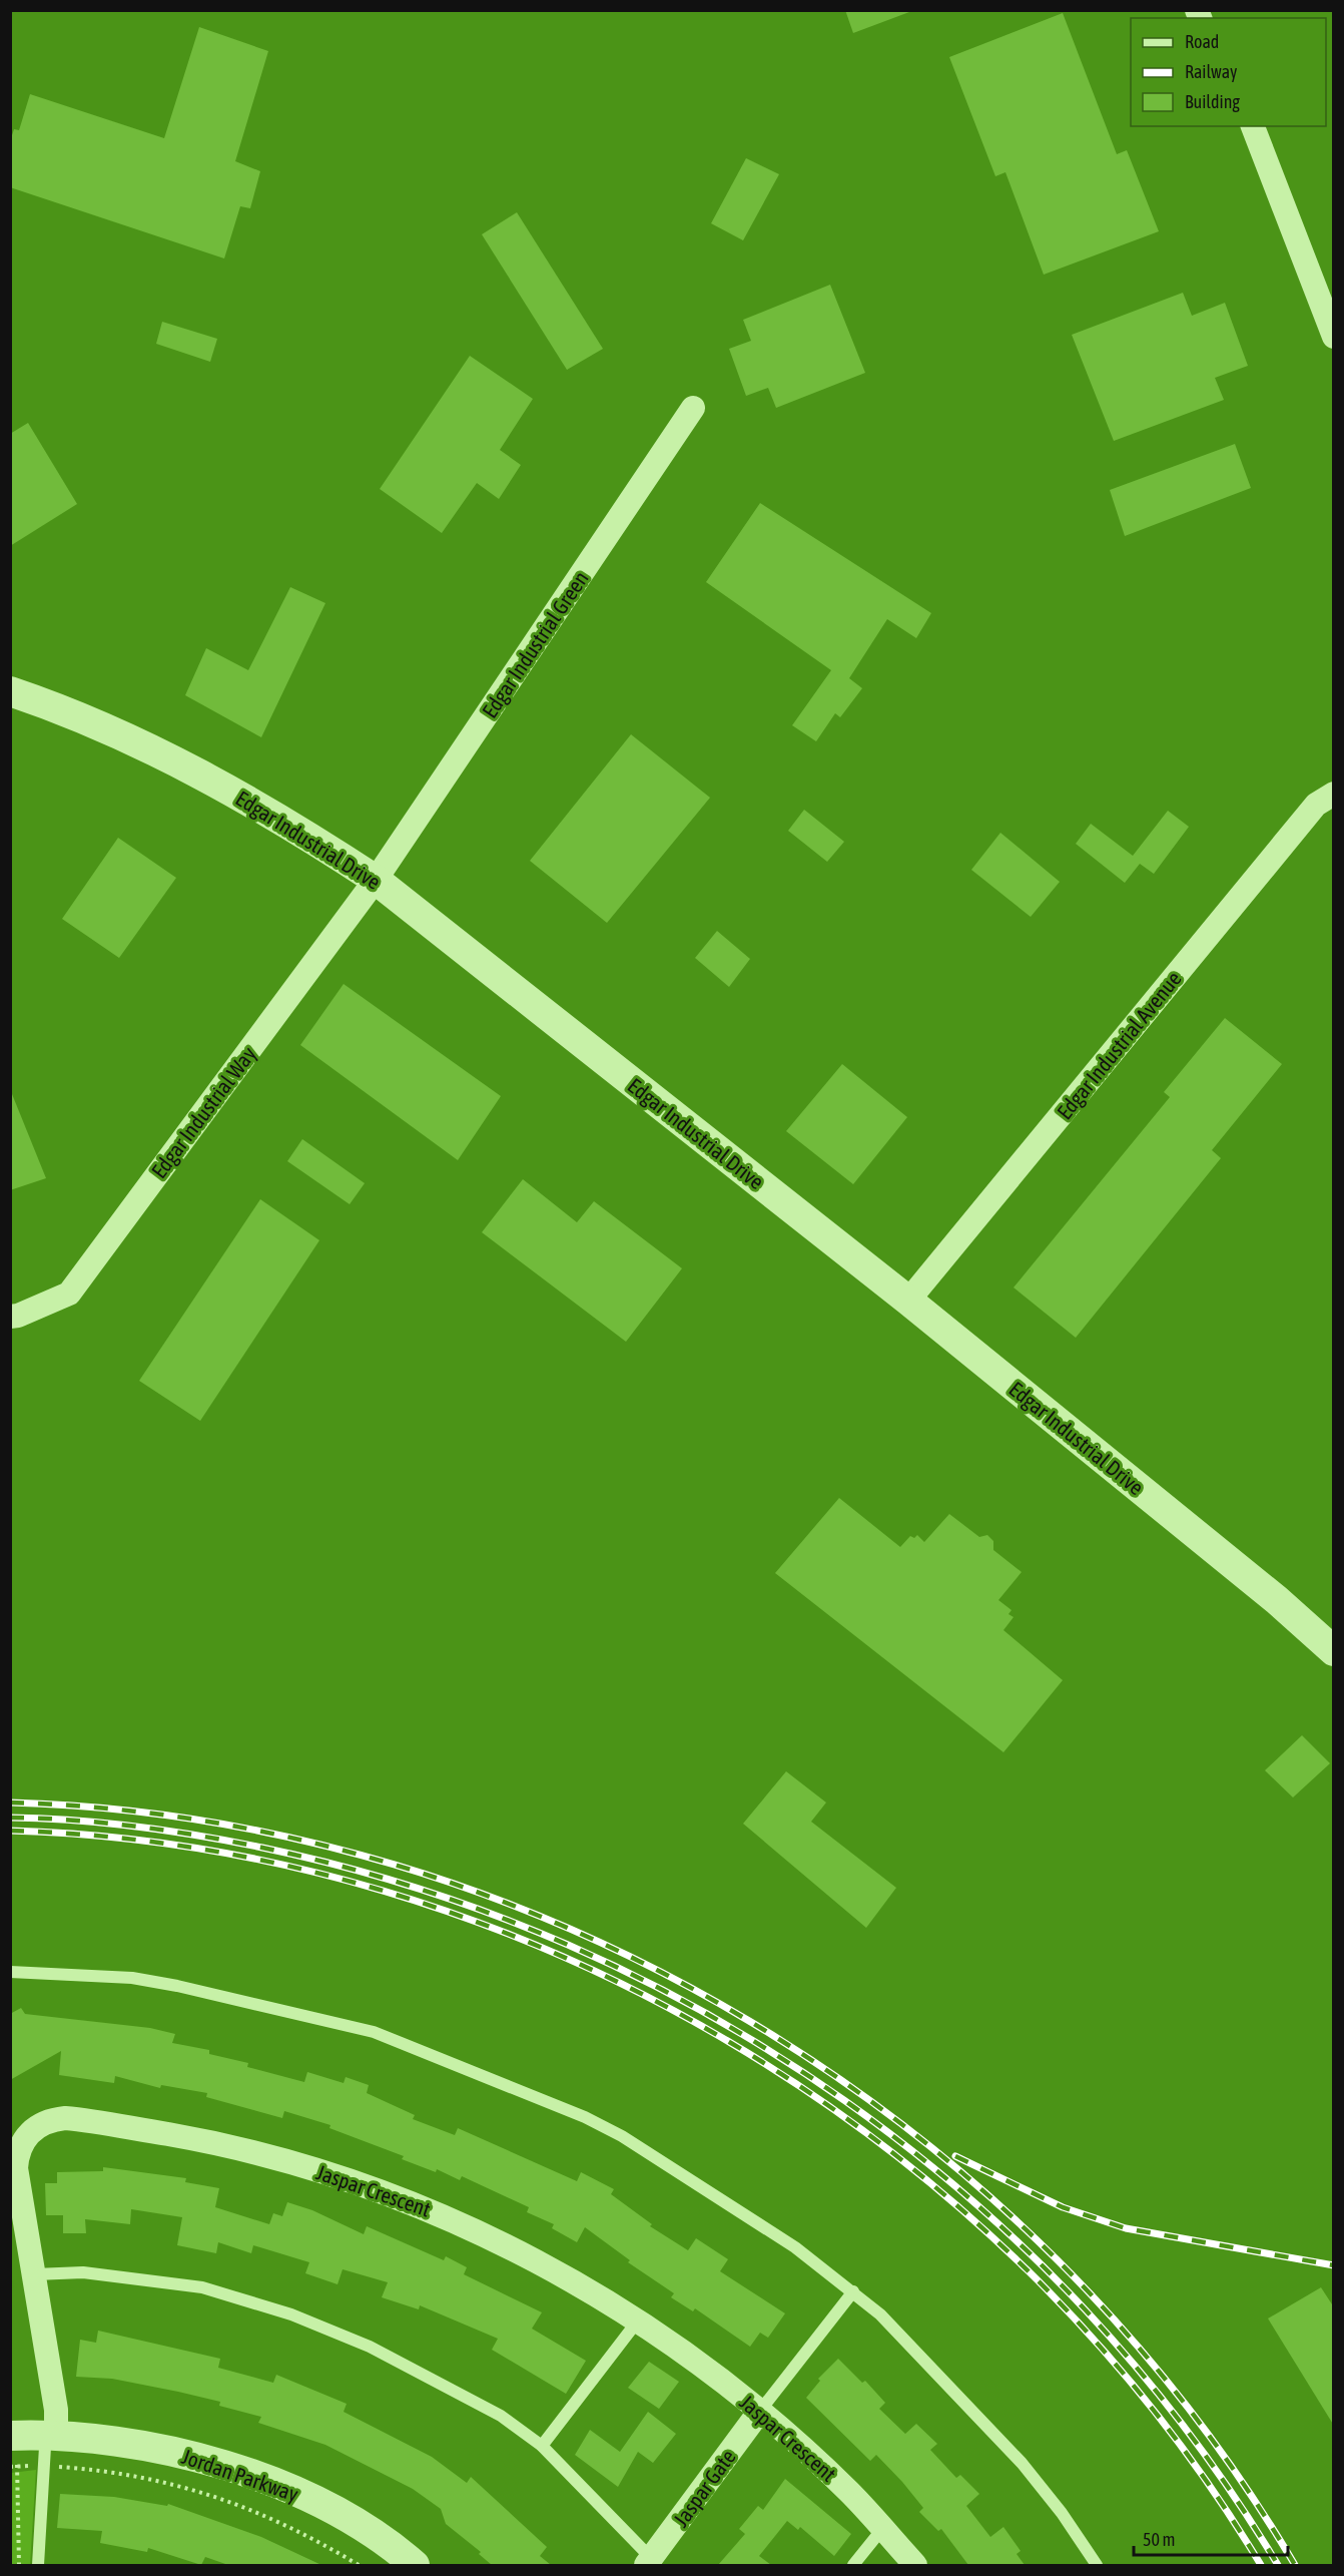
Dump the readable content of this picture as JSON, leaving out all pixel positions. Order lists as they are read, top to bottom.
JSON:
{
  "streets": {
    "street": [
      "Edgar Industrial Green",
      "Edgar Industrial Drive",
      "Edgar Industrial Avenue",
      "Edgar Industrial Way",
      "Jaspar Crescent",
      "Jordan Parkway",
      "Jaspar Gate"
    ]
  },
  "crossings": [
    ["Edgar Industrial Green", "Edgar Industrial Drive"],
    ["Edgar Industrial Green", "Edgar Industrial Way"],
    ["Edgar Industrial Drive", "Edgar Industrial Avenue"],
    ["Edgar Industrial Drive", "Edgar Industrial Way"],
    ["Jaspar Crescent", "Jordan Parkway"],
    ["Jaspar Crescent", "Jaspar Gate"]
  ],
  "legend": ["Road", "Railway", "Building"],
  "scale_bar": "50 m"
}
